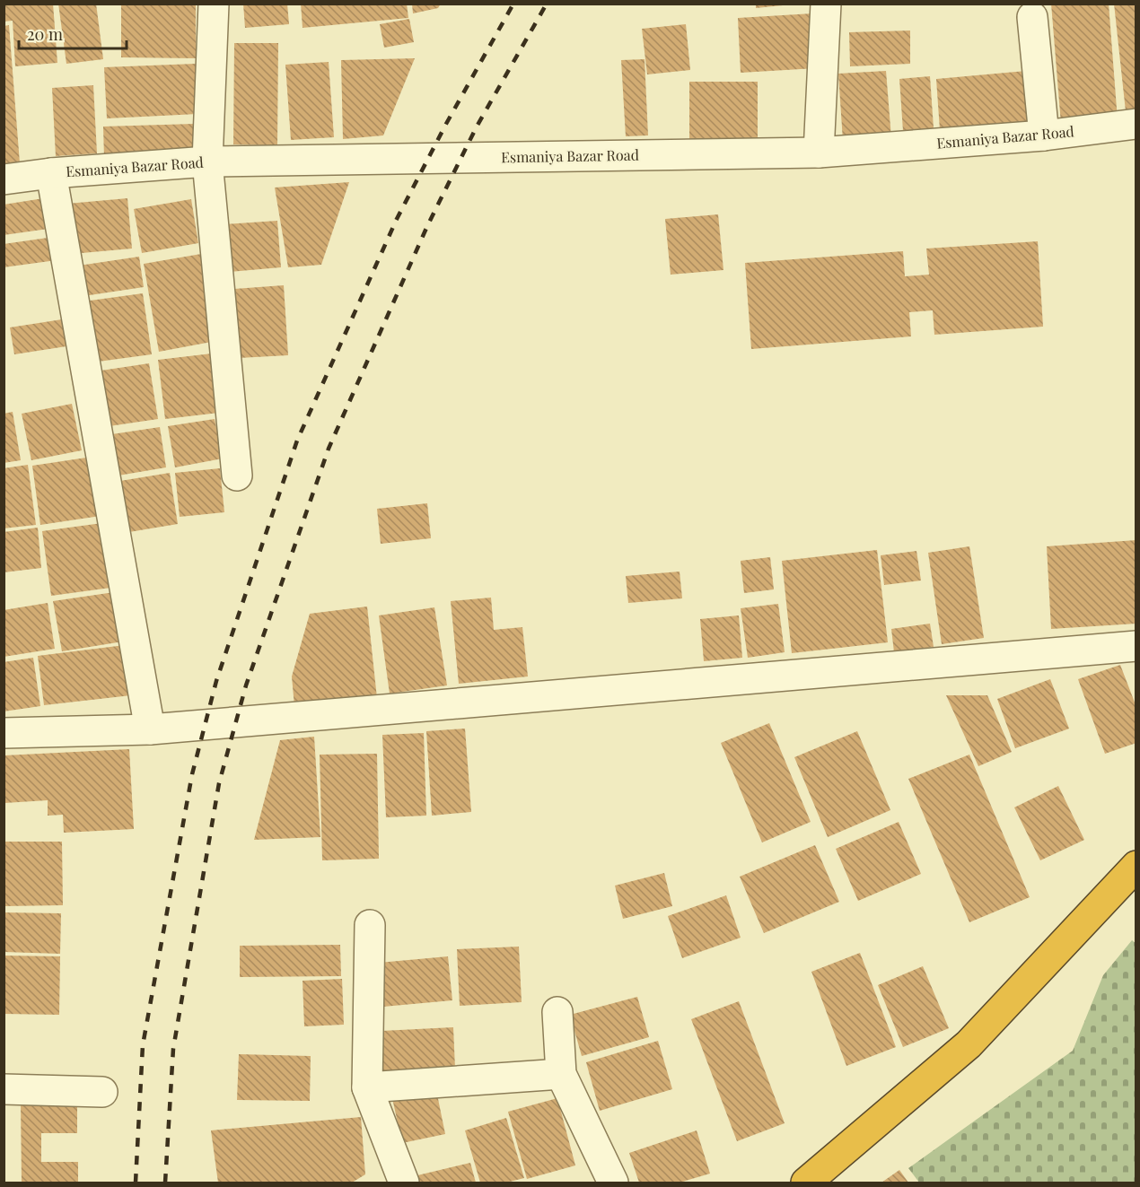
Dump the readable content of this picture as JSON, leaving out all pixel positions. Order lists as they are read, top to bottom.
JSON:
{
  "streets": {
    "street": ["Esmaniya Bazar Road"]
  },
  "scale_bar": "20 m"
}
